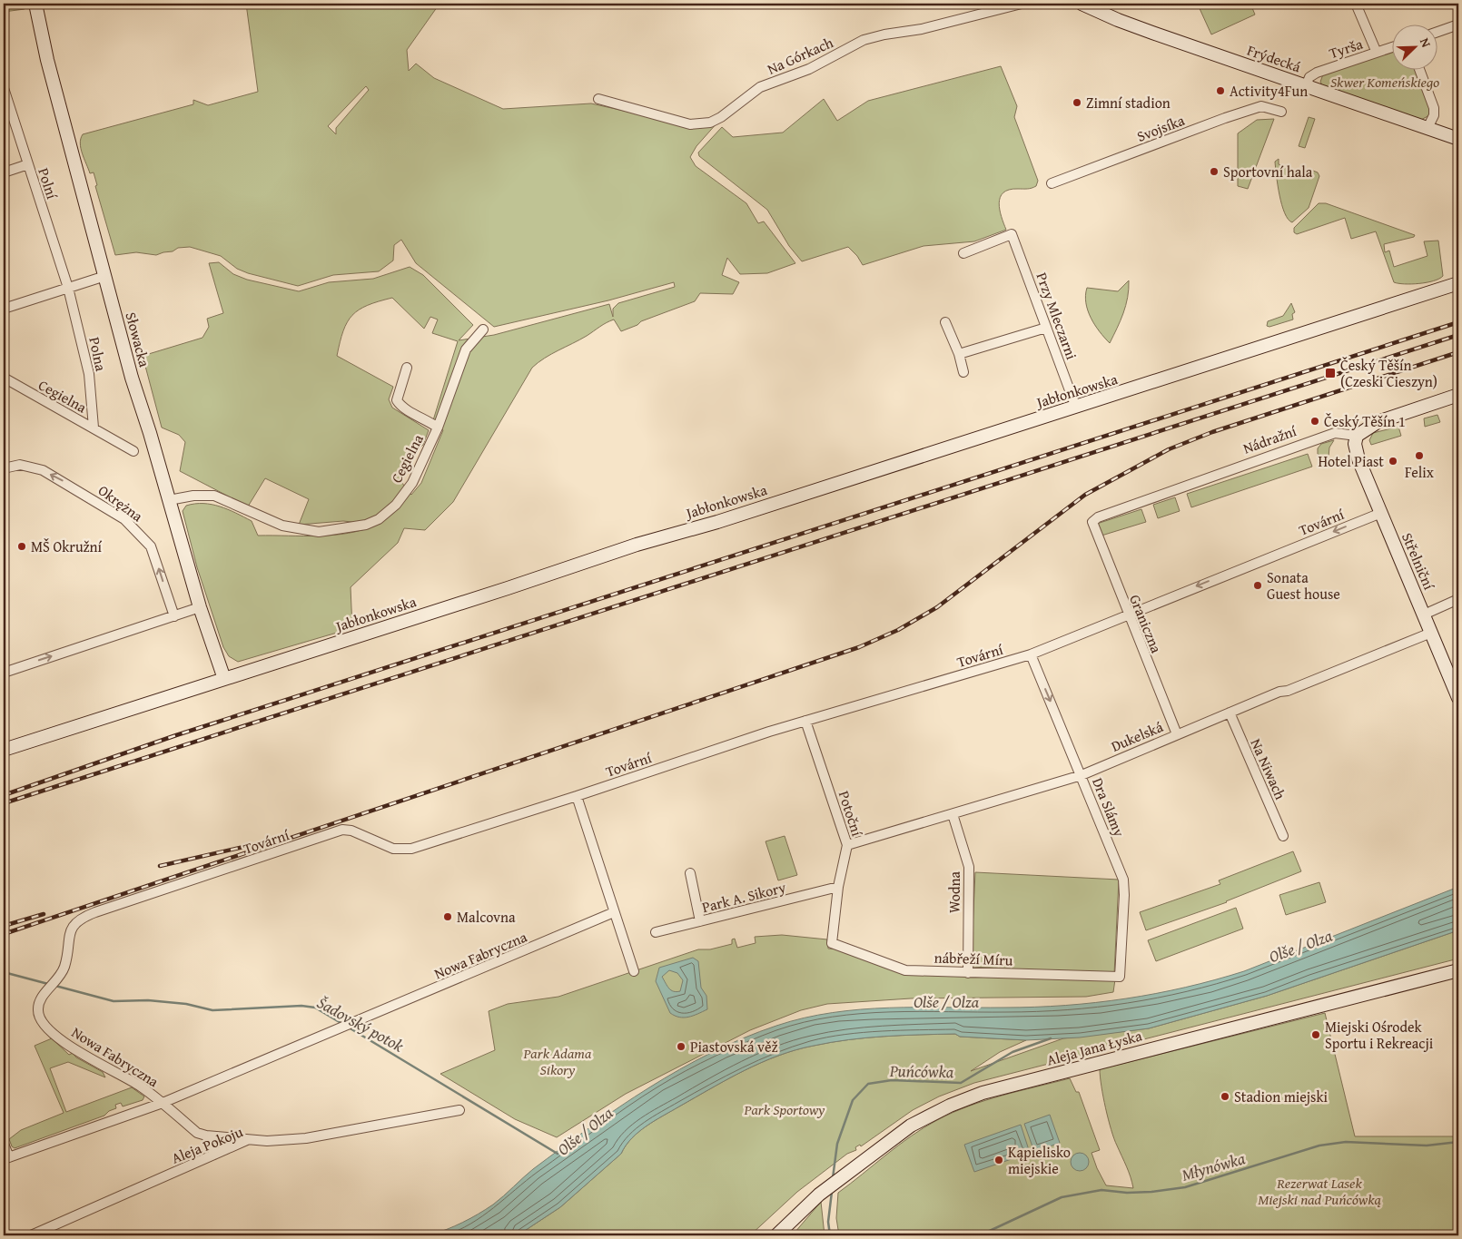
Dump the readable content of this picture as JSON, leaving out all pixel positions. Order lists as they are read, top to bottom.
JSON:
{
  "streets": {
    "main road": [
      "Frýdecká",
      "Słowacka",
      "Jabłonkowska",
      "Střelniční",
      "Aleja Jana Łyska"
    ],
    "street": [
      "Tyrša",
      "Na Górkach",
      "Svojsíka",
      "Polní",
      "Przy Mleczarni",
      "Polna",
      "Cegielna",
      "Nádražní",
      "Okrężna",
      "Tovární",
      "Graniczna",
      "Dukelská",
      "Na Niwach",
      "Dra Slámy",
      "Potoční",
      "Wodna",
      "Park A. Sikory",
      "Nowa Fabryczna",
      "nábřeží Míru",
      "Aleja Pokoju"
    ]
  },
  "crossings": [
    ["Tyrša", "Frýdecká"],
    ["Polní", "Polna"],
    ["Przy Mleczarni", "Jabłonkowska"],
    ["Słowacka", "Jabłonkowska"],
    ["Słowacka", "Cegielna"],
    ["Polna", "Cegielna"],
    ["Nádražní", "Střelniční"],
    ["Nádražní", "Graniczna"],
    ["Tovární", "Střelniční"],
    ["Tovární", "Graniczna"],
    ["Tovární", "Dra Slámy"],
    ["Tovární", "Potoční"],
    ["Tovární", "Nowa Fabryczna"],
    ["Střelniční", "Dukelská"],
    ["Graniczna", "Dukelská"],
    ["Dukelská", "Na Niwach"],
    ["Dukelská", "Dra Slámy"],
    ["Dukelská", "Potoční"],
    ["Dukelská", "Wodna"],
    ["Dra Slámy", "nábřeží Míru"],
    ["Potoční", "Park A. Sikory"],
    ["Potoční", "nábřeží Míru"],
    ["Wodna", "nábřeží Míru"]
  ],
  "one_way": ["Okrężna", "Dra Slámy"],
  "water": [
    "Olše / Olza",
    "Šadovský potok",
    "Puńcówka",
    "Młynówka"
  ],
  "parks": [
    "Skwer Komeńskiego",
    "Park Adama Sikory",
    "Park Sportowy",
    "Rezerwat Lasek Miejski nad Puńcówką"
  ],
  "places": {
    "other": [
      "Activity4Fun",
      "Zimní stadion",
      "Sportovní hala",
      "Český Těšín 1",
      "Felix",
      "Hotel Piast",
      "MŠ Okružní",
      "Sonata Guest house",
      "Malcovna",
      "Miejski Ośrodek Sportu i Rekreacji",
      "Piastovská věž",
      "Stadion miejski",
      "Kąpielisko miejskie"
    ],
    "transit": ["Český Těšín (Czeski Cieszyn)"]
  },
  "north": "top right"
}
